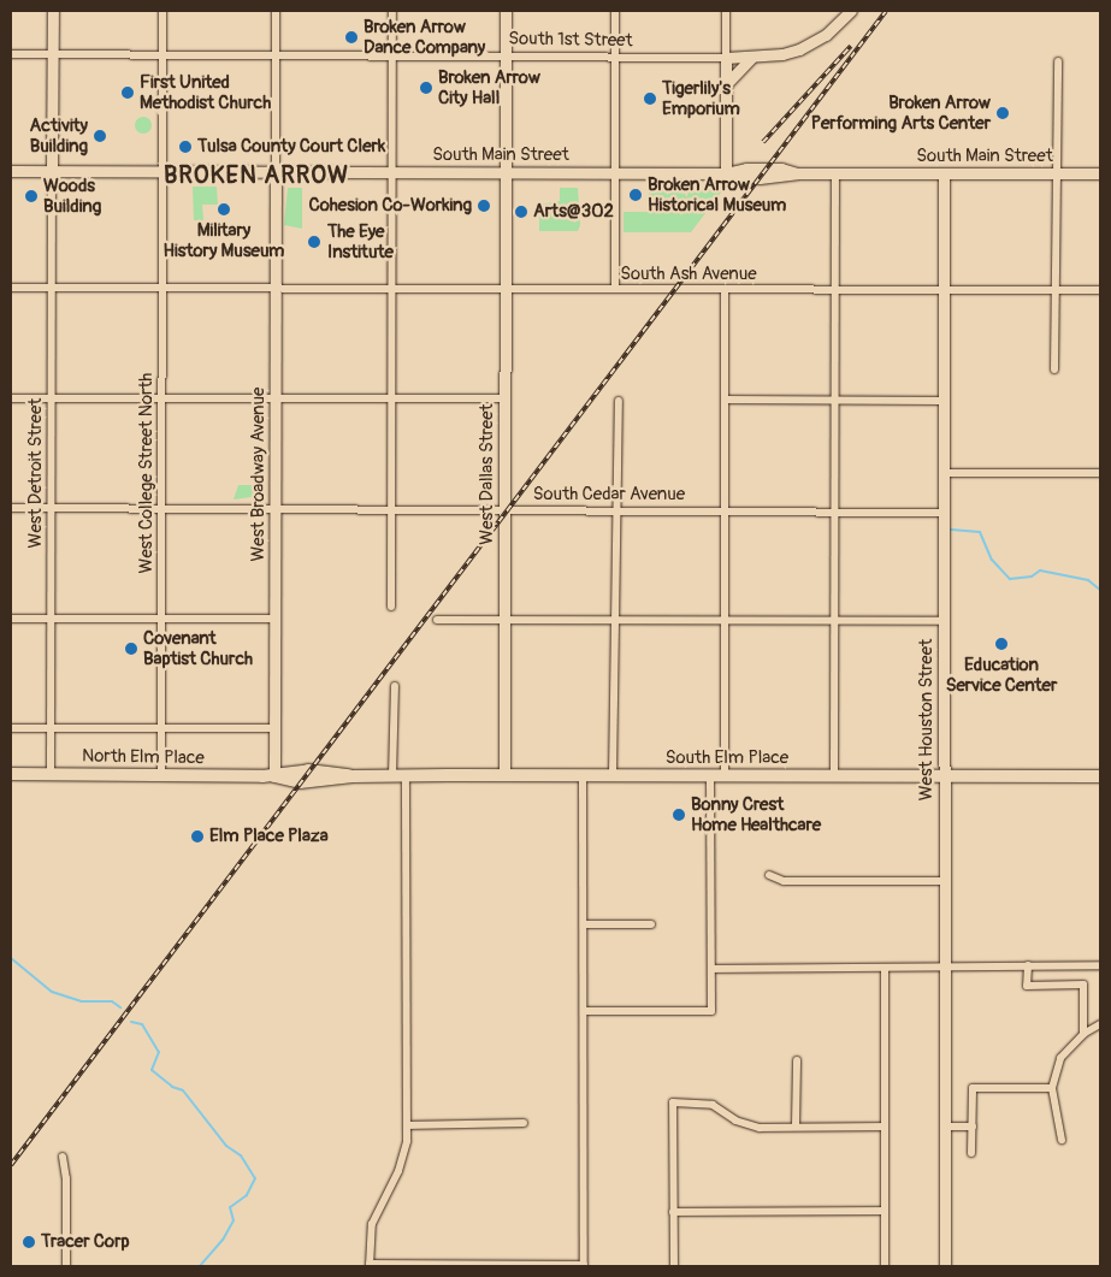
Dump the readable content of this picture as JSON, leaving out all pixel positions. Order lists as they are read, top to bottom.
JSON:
{
  "streets": {
    "main road": [
      "South 1st Street",
      "South Main Street",
      "West Broadway Avenue",
      "West Dallas Street",
      "West Houston Street",
      "North Elm Place",
      "South Elm Place"
    ],
    "street": [
      "South Ash Avenue",
      "West Detroit Street",
      "West College Street North",
      "South Cedar Avenue"
    ]
  },
  "crossings": [
    ["South 1st Street", "West College Street North"],
    ["South 1st Street", "West Dallas Street"],
    ["South Main Street", "West Detroit Street"],
    ["South Main Street", "West College Street North"],
    ["South Main Street", "West Broadway Avenue"],
    ["South Main Street", "West Dallas Street"],
    ["South Main Street", "West Houston Street"],
    ["South Ash Avenue", "West Detroit Street"],
    ["South Ash Avenue", "West College Street North"],
    ["South Ash Avenue", "West Broadway Avenue"],
    ["South Ash Avenue", "West Dallas Street"],
    ["South Ash Avenue", "West Houston Street"],
    ["West Detroit Street", "South Cedar Avenue"],
    ["West Detroit Street", "North Elm Place"],
    ["West College Street North", "South Cedar Avenue"],
    ["West College Street North", "North Elm Place"],
    ["West Broadway Avenue", "South Cedar Avenue"],
    ["West Broadway Avenue", "North Elm Place"],
    ["West Broadway Avenue", "South Elm Place"],
    ["West Dallas Street", "South Cedar Avenue"],
    ["West Dallas Street", "South Elm Place"],
    ["South Cedar Avenue", "West Houston Street"],
    ["West Houston Street", "South Elm Place"],
    ["North Elm Place", "South Elm Place"]
  ],
  "districts": ["BROKEN ARROW"],
  "places": [
    "Broken Arrow Dance Company",
    "Broken Arrow City Hall",
    "First United Methodist Church",
    "Tigerlily's Emporium",
    "Broken Arrow Performing Arts Center",
    "Activity Building",
    "Tulsa County Court Clerk",
    "Broken Arrow Historical Museum",
    "Woods Building",
    "Cohesion Co-Working",
    "Military History Museum",
    "Arts@302",
    "The Eye Institute",
    "Education Service Center",
    "Covenant Baptist Church",
    "Bonny Crest Home Healthcare",
    "Elm Place Plaza",
    "Tracer Corp"
  ]
}
